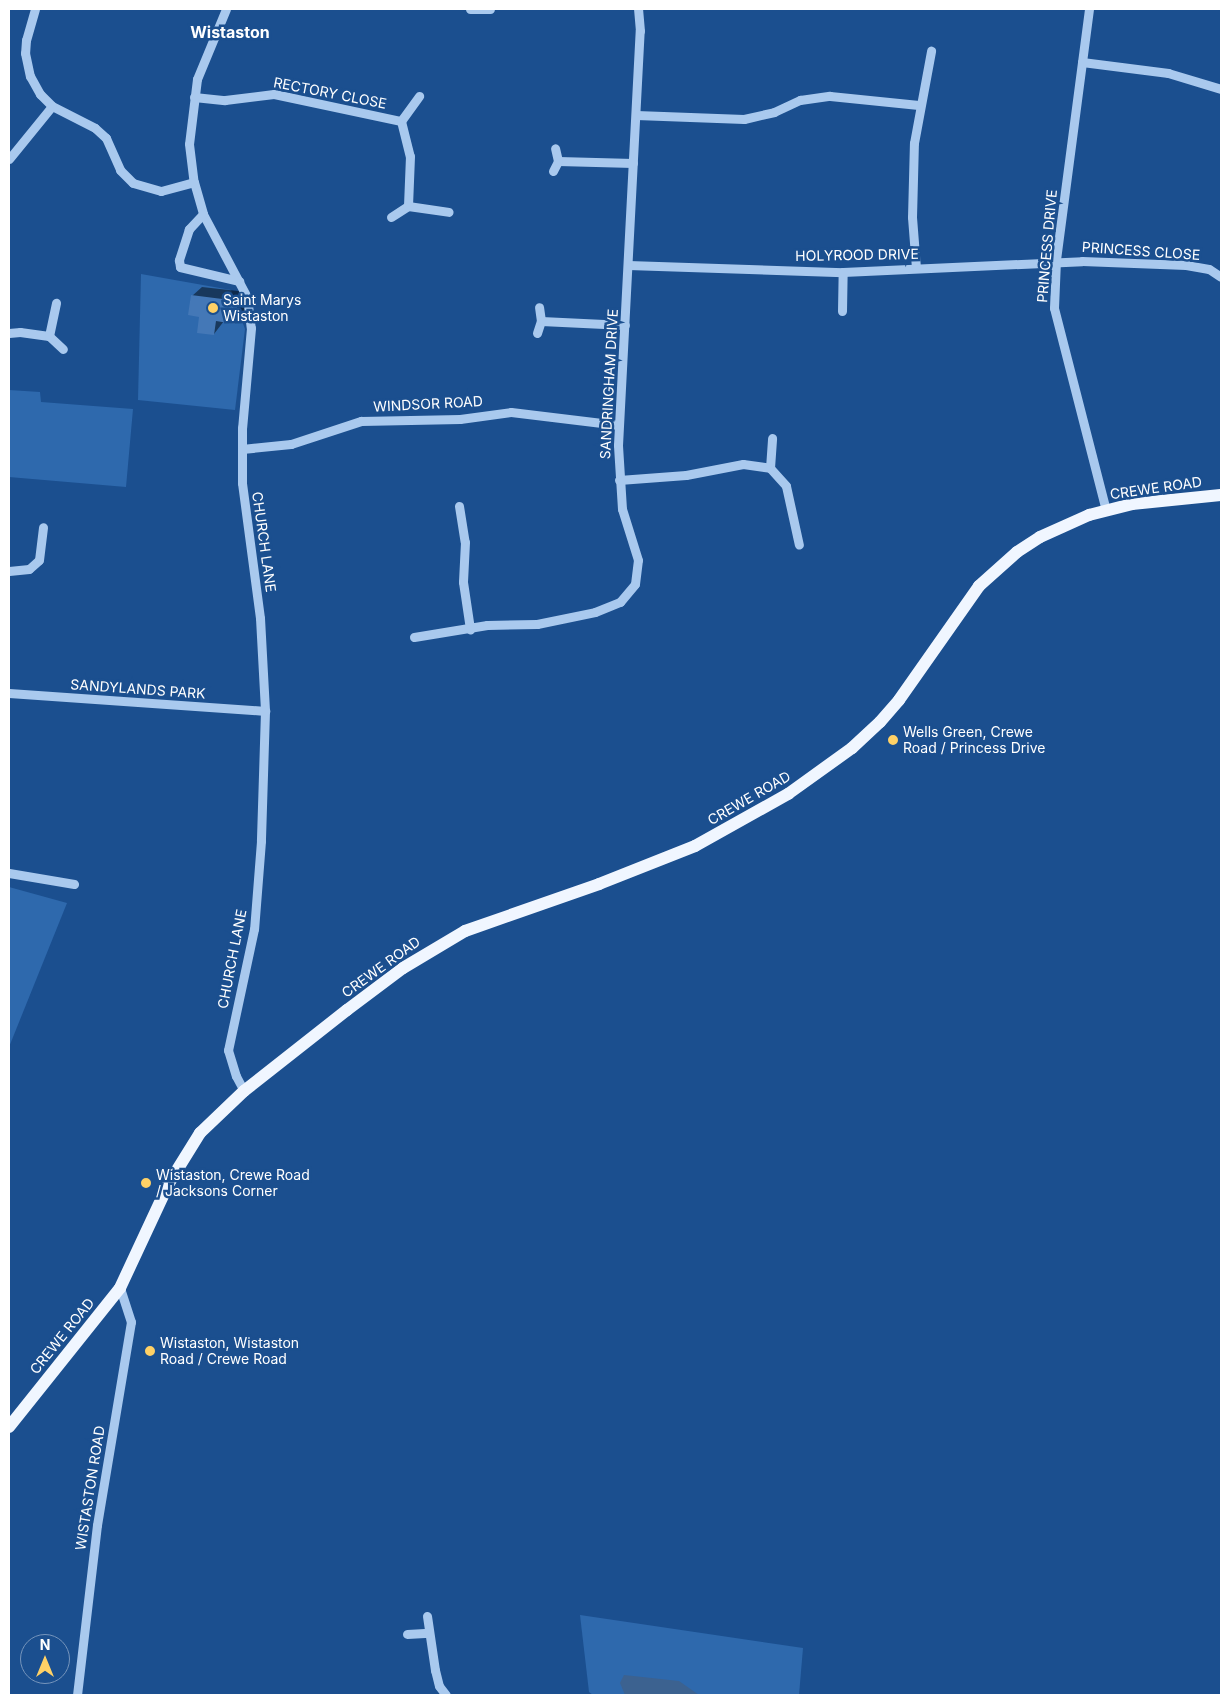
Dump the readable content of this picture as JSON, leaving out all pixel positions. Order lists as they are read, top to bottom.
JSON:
{
  "streets": {
    "main road": ["CREWE ROAD"],
    "street": [
      "RECTORY CLOSE",
      "PRINCESS DRIVE",
      "PRINCESS CLOSE",
      "HOLYROOD DRIVE",
      "SANDRINGHAM DRIVE",
      "WINDSOR ROAD",
      "CHURCH LANE",
      "SANDYLANDS PARK",
      "WISTASTON ROAD"
    ]
  },
  "crossings": [
    ["RECTORY CLOSE", "CHURCH LANE"],
    ["PRINCESS DRIVE", "PRINCESS CLOSE"],
    ["PRINCESS DRIVE", "HOLYROOD DRIVE"],
    ["PRINCESS DRIVE", "CREWE ROAD"],
    ["PRINCESS CLOSE", "HOLYROOD DRIVE"],
    ["HOLYROOD DRIVE", "SANDRINGHAM DRIVE"],
    ["SANDRINGHAM DRIVE", "WINDSOR ROAD"],
    ["WINDSOR ROAD", "CHURCH LANE"],
    ["CREWE ROAD", "CHURCH LANE"],
    ["CREWE ROAD", "WISTASTON ROAD"],
    ["CHURCH LANE", "SANDYLANDS PARK"]
  ],
  "districts": ["Wistaston"],
  "places": [
    "Saint Marys Wistaston",
    "Wells Green, Crewe Road / Princess Drive",
    "Wistaston, Crewe Road / Jacksons Corner",
    "Wistaston, Wistaston Road / Crewe Road"
  ],
  "north": "top"
}
